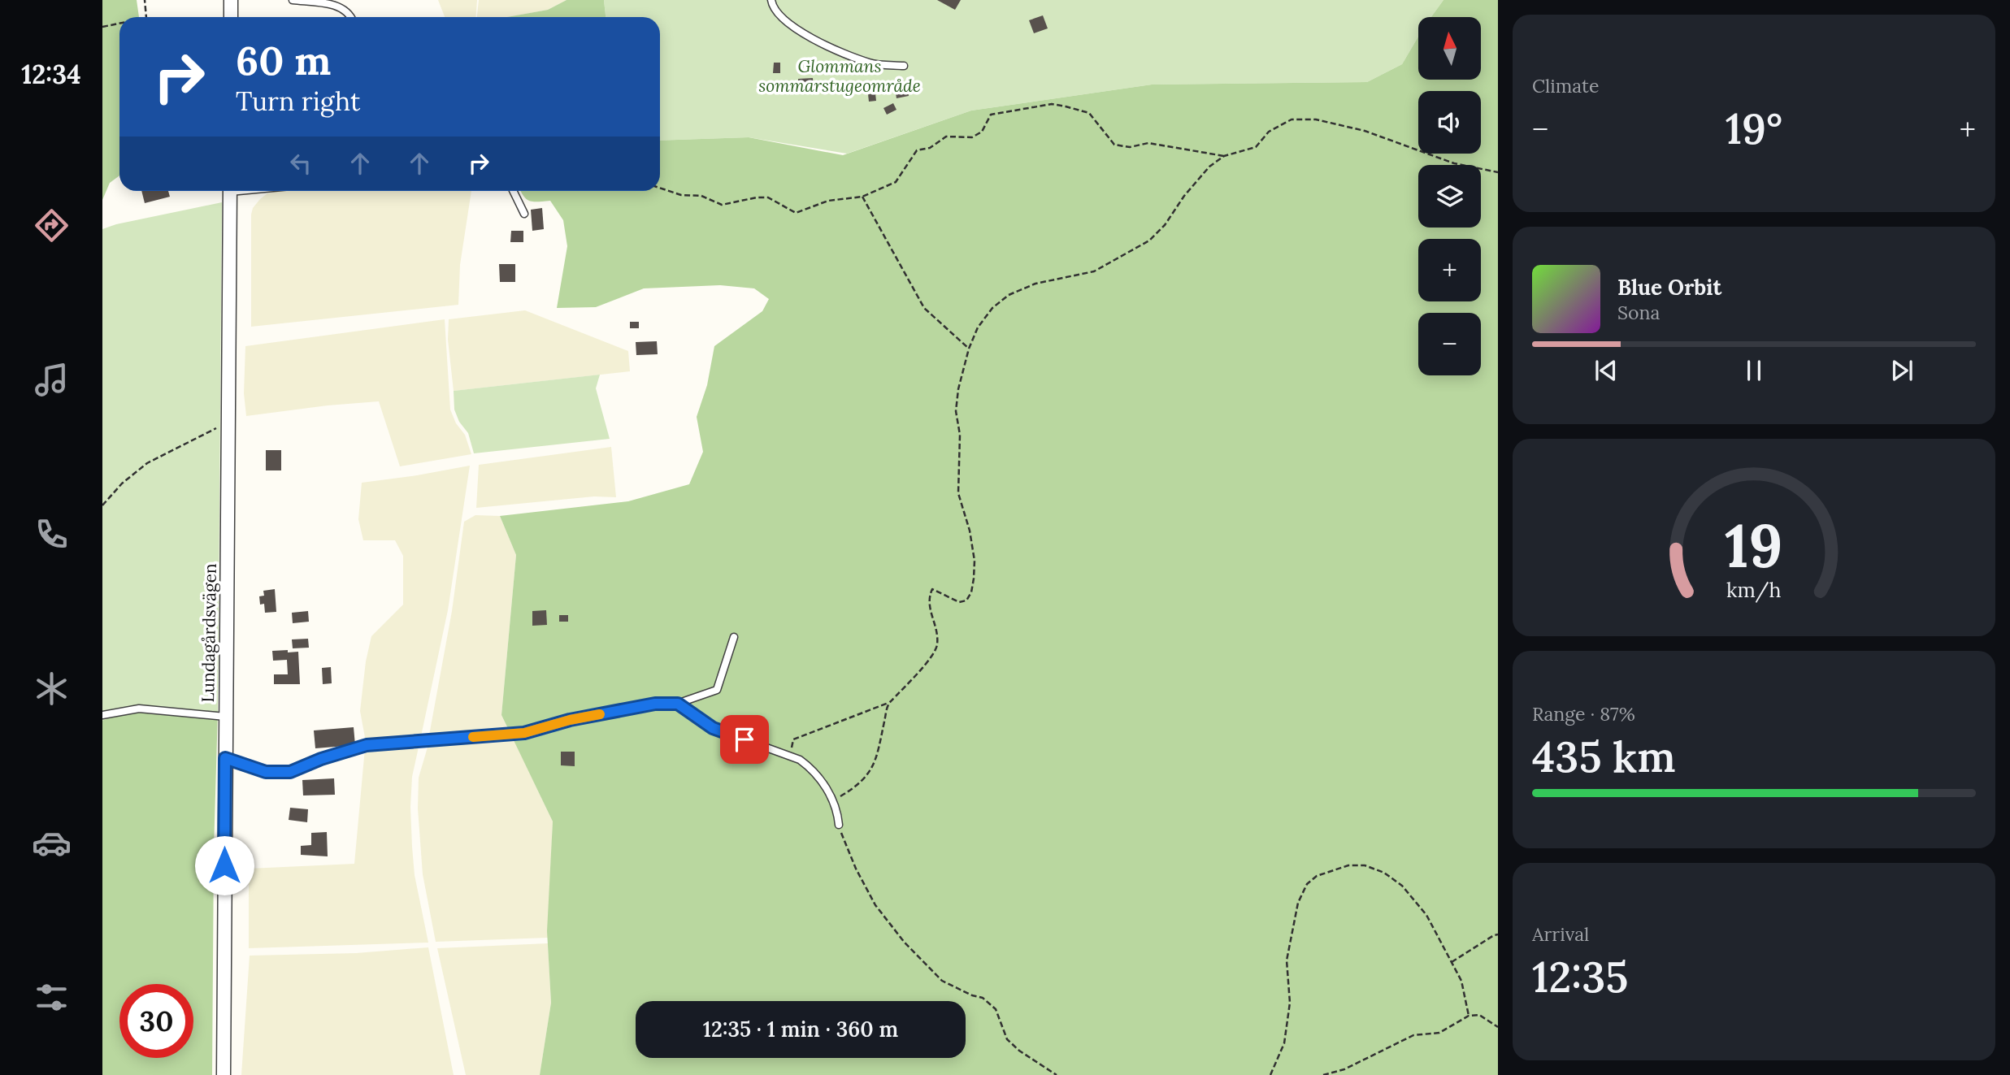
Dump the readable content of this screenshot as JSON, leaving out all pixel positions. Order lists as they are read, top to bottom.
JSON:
{
  "streets": {
    "street": ["Lundagårdsvägen"]
  },
  "parks": ["Glommans sommarstugeområde"],
  "north": "top",
  "page": {
    "tabs": "12:34",
    "tile": [
      "Climate",
      ["Range · 87%", "435 km"],
      ["Arrival", "12:35"]
    ],
    "map_buttons": ["+", "−"],
    "turn": ["60 m", "Turn right"],
    "heat": ["−", "19°", "+"],
    "song": ["Blue Orbit", "Sona"],
    "limit": "30",
    "trip": "12:35 · 1 min · 360 m",
    "gauge": ["19", "km/h"]
  }
}
